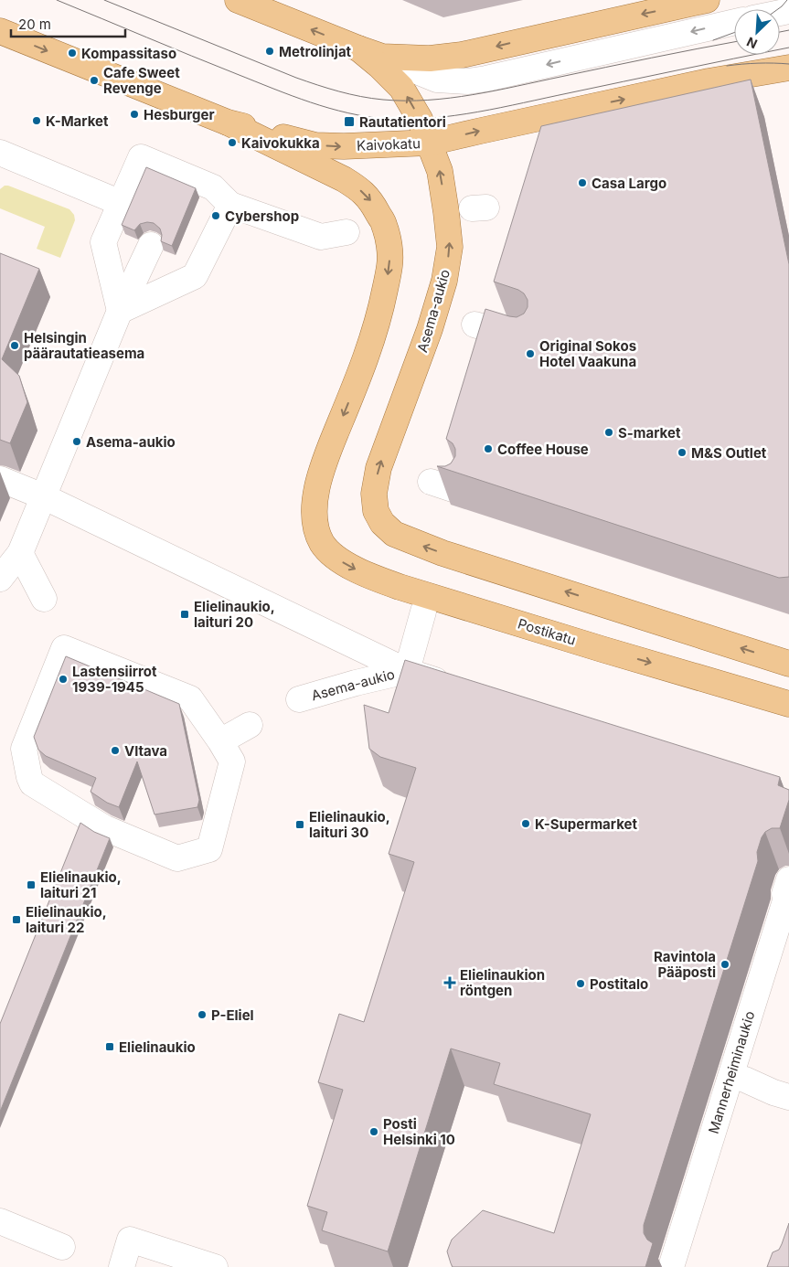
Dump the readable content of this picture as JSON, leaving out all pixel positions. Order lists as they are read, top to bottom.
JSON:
{
  "streets": {
    "main road": ["Kaivokatu", "Asema-aukio", "Postikatu"],
    "street": ["Mannerheiminaukio"]
  },
  "crossings": [
    ["Kaivokatu", "Asema-aukio"],
    ["Kaivokatu", "Postikatu"]
  ],
  "places": {
    "other": [
      "Metrolinjat",
      "Kompassitaso",
      "Cafe Sweet Revenge",
      "Hesburger",
      "K-Market",
      "Kaivokukka",
      "Casa Largo",
      "Cybershop",
      "Helsingin päärautatieasema",
      "Original Sokos Hotel Vaakuna",
      "S-market",
      "Asema-aukio",
      "Coffee House",
      "M&S Outlet",
      "Lastensiirrot 1939-1945",
      "Vltava",
      "K-Supermarket",
      "Ravintola Pääposti",
      "Postitalo",
      "P-Eliel",
      "Posti Helsinki 10"
    ],
    "transit": [
      "Rautatientori",
      "Elielinaukio, laituri 20",
      "Elielinaukio, laituri 30",
      "Elielinaukio, laituri 21",
      "Elielinaukio, laituri 22",
      "Elielinaukio"
    ],
    "health": ["Elielinaukion röntgen"]
  },
  "scale_bar": "20 m",
  "north": "bottom left"
}
